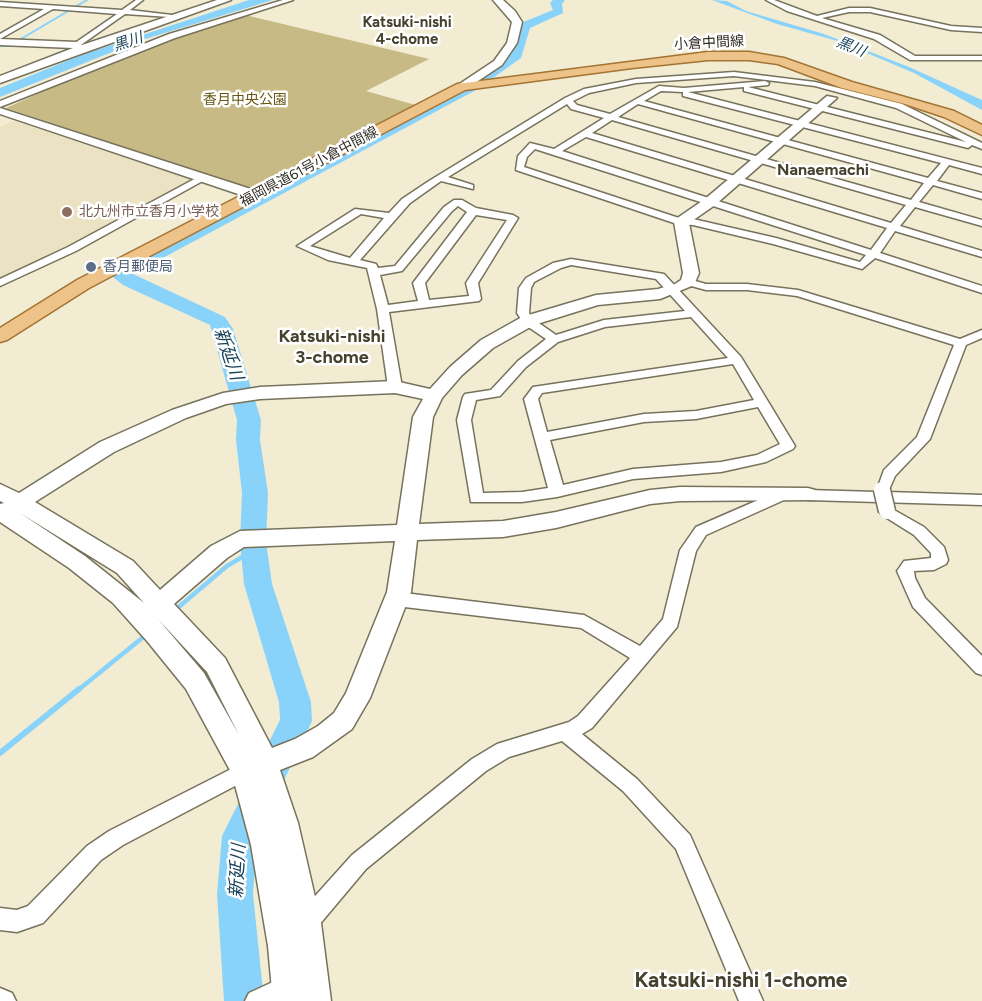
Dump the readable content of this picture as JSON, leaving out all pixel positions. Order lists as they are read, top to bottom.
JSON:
{
  "streets": {
    "main road": ["小倉中間線", "福岡県道61号小倉中間線"]
  },
  "crossings": [
    ["小倉中間線", "福岡県道61号小倉中間線"]
  ],
  "districts": [
    "Katsuki-nishi 4-chome",
    "Nanaemachi",
    "Katsuki-nishi 3-chome",
    "Katsuki-nishi 1-chome"
  ],
  "water": ["黒川", "新延川"],
  "parks": ["香月中央公園"],
  "places": ["北九州市立香月小学校", "香月郵便局"]
}
